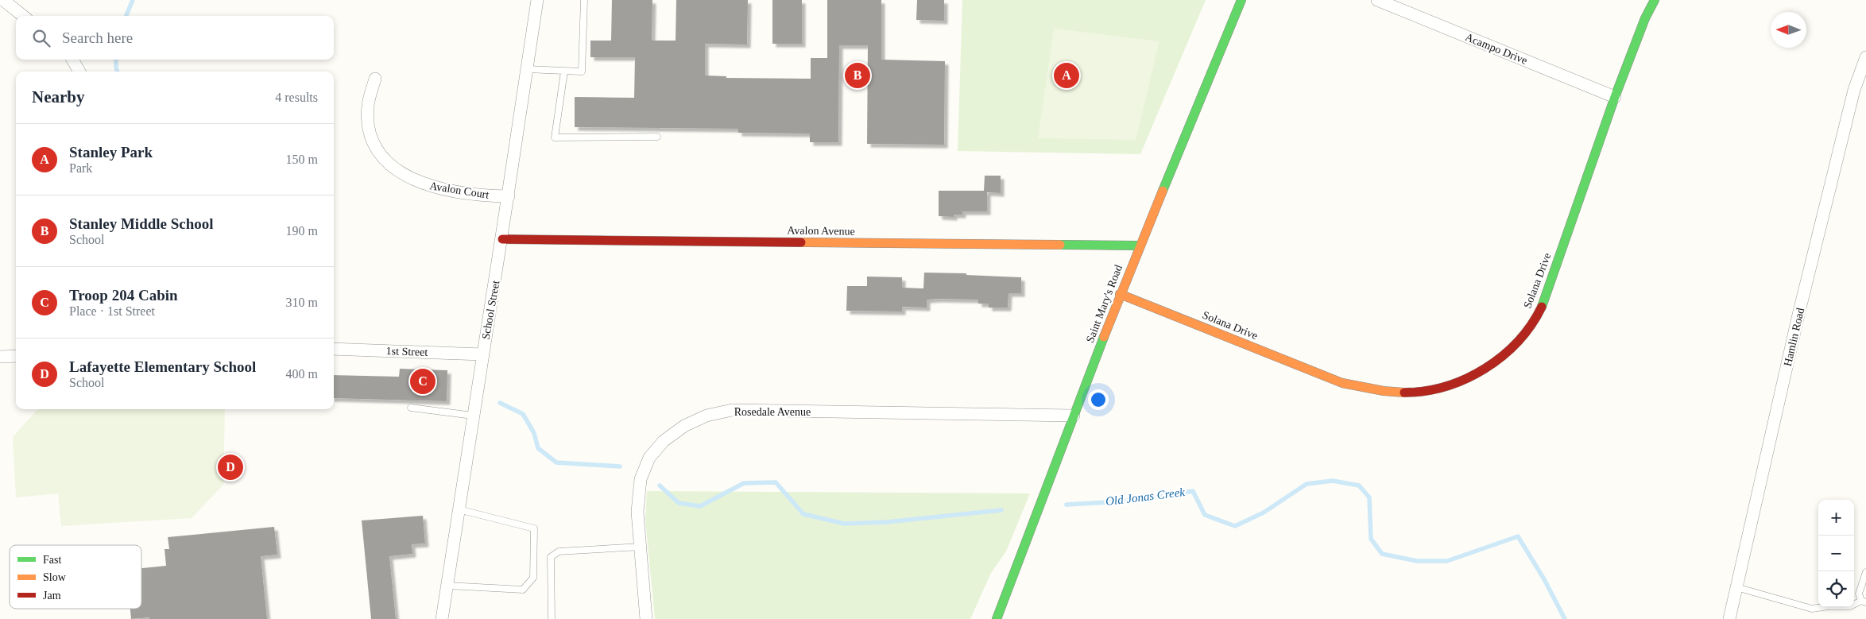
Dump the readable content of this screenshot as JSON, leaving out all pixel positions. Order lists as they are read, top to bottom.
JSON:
{
  "streets": {
    "street": [
      "Acampo Drive",
      "Avalon Court",
      "Avalon Avenue",
      "Solana Drive",
      "Saint Mary's Road",
      "School Street",
      "Hamlin Road",
      "1st Street",
      "Rosedale Avenue"
    ]
  },
  "crossings": [
    ["Acampo Drive", "Solana Drive"],
    ["Avalon Court", "School Street"],
    ["Avalon Avenue", "Saint Mary's Road"],
    ["Avalon Avenue", "School Street"],
    ["Solana Drive", "Saint Mary's Road"],
    ["Saint Mary's Road", "Rosedale Avenue"],
    ["School Street", "1st Street"]
  ],
  "water": ["Old Jonas Creek"],
  "legend": ["Fast", "Slow", "Jam"],
  "north": "left",
  "page": {
    "search": "Search here",
    "pins": [
      "A",
      "B",
      "C",
      "D"
    ],
    "heading": ["Nearby", "4 results"],
    "list": [
      {
        "mark": "A",
        "name": "Stanley Park",
        "note": "Park",
        "value": "150 m"
      },
      {
        "mark": "B",
        "name": "Stanley Middle School",
        "note": "School",
        "value": "190 m"
      },
      {
        "mark": "C",
        "name": "Troop 204 Cabin",
        "note": "Place · 1st Street",
        "value": "310 m"
      },
      {
        "mark": "D",
        "name": "Lafayette Elementary School",
        "note": "School",
        "value": "400 m"
      }
    ],
    "map_buttons": ["+", "−"]
  }
}
